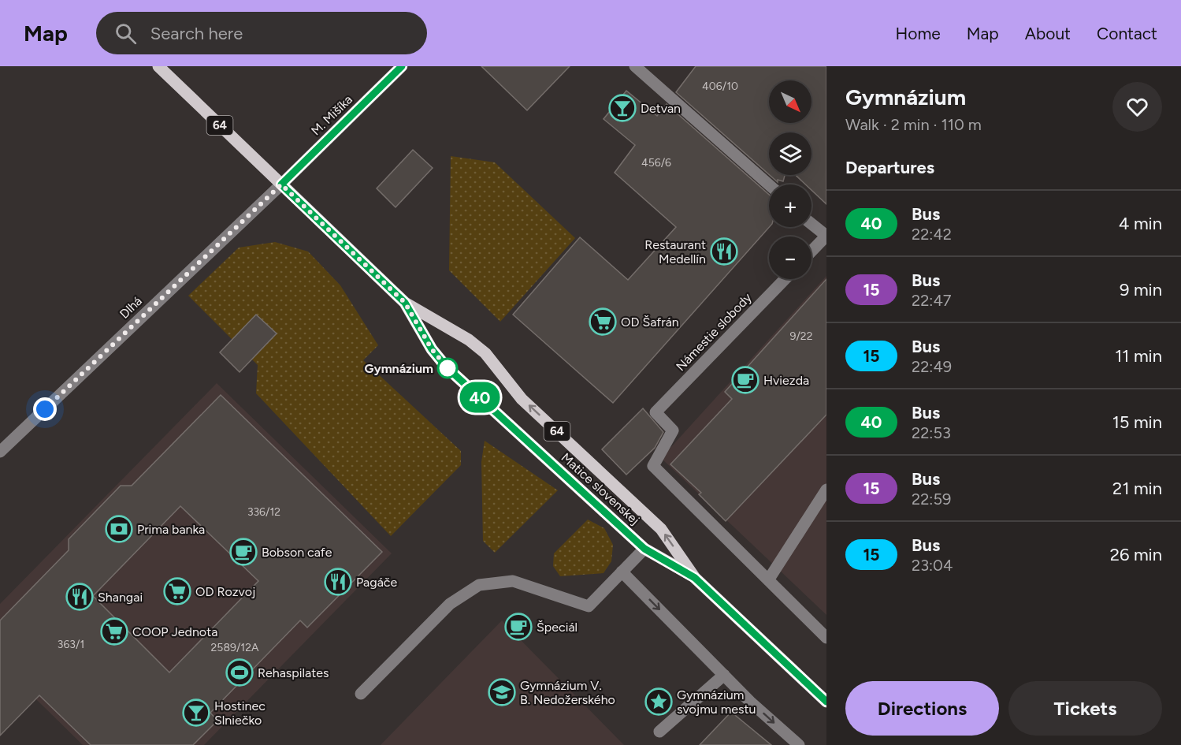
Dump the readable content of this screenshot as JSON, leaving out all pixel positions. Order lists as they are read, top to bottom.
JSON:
{
  "streets": {
    "main road": ["64", "Matice slovenskej"],
    "street": ["M. Mišíka", "Dlhá", "Námestie slobody"]
  },
  "crossings": [
    ["M. Mišíka", "Dlhá"],
    ["M. Mišíka", "Matice slovenskej"],
    ["Dlhá", "Matice slovenskej"]
  ],
  "places": {
    "bar": ["Detvan", "Hostinec Slniečko"],
    "restaurant": ["Restaurant Medellín", "Pagáče", "Shangai"],
    "supermarket": ["OD Šafrán", "OD Rozvoj", "COOP Jednota"],
    "other": ["Gymnázium"],
    "cafe": ["Hviezda", "Bobson cafe", "Špeciál"],
    "bank": ["Prima banka"],
    "sports": ["Rehaspilates"],
    "school or university": ["Gymnázium V. B. Nedožerského"],
    "place": ["Gymnázium svojmu mestu"]
  },
  "lines": ["bus line 40"],
  "house_numbers": [
    "406/10",
    "456/6",
    "9/22",
    "336/12",
    "363/1",
    "2589/12A"
  ],
  "north": "bottom right",
  "page": {
    "header": "Map",
    "search": "Search here",
    "nav": [
      "Home",
      "Map",
      "About",
      "Contact"
    ],
    "on_map": "40",
    "heading": [
      ["Gymnázium", "Walk · 2 min · 110 m"],
      "Departures"
    ],
    "map_buttons": ["+", "−"],
    "list": [
      {
        "mark": "40",
        "name": "Bus",
        "note": "22:42",
        "value": "4 min"
      },
      {
        "mark": "15",
        "name": "Bus",
        "note": "22:47",
        "value": "9 min"
      },
      {
        "mark": "15",
        "name": "Bus",
        "note": "22:49",
        "value": "11 min"
      },
      {
        "mark": "40",
        "name": "Bus",
        "note": "22:53",
        "value": "15 min"
      },
      {
        "mark": "15",
        "name": "Bus",
        "note": "22:59",
        "value": "21 min"
      },
      {
        "mark": "15",
        "name": "Bus",
        "note": "23:04",
        "value": "26 min"
      }
    ],
    "buttons": ["Directions", "Tickets"]
  }
}
